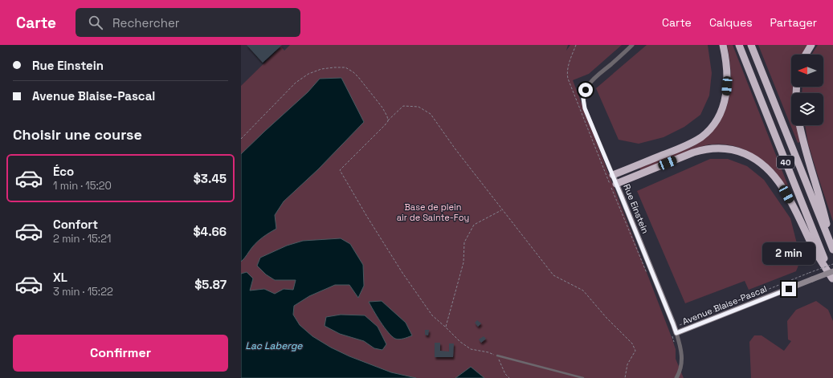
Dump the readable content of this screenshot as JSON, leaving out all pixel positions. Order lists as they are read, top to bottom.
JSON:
{
  "streets": {
    "highway": ["40"],
    "street": ["Rue Einstein", "Avenue Blaise-Pascal"]
  },
  "crossings": [
    ["40", "Avenue Blaise-Pascal"],
    ["Rue Einstein", "Avenue Blaise-Pascal"]
  ],
  "water": ["Lac Laberge"],
  "parks": ["Base de plein air de Sainte-Foy"],
  "north": "left",
  "page": {
    "header": "Carte",
    "search": "Rechercher",
    "nav": ["Carte", "Calques", "Partager"],
    "banner": ["Rue Einstein", "Avenue Blaise-Pascal"],
    "heading": "Choisir une course",
    "list": [
      {
        "name": "Éco",
        "note": "1 min · 15:20",
        "value": "$3.45"
      },
      {
        "name": "Confort",
        "note": "2 min · 15:21",
        "value": "$4.66"
      },
      {
        "name": "XL",
        "note": "3 min · 15:22",
        "value": "$5.87"
      }
    ],
    "bubble": "2 min",
    "buttons": "Confirmer"
  }
}
